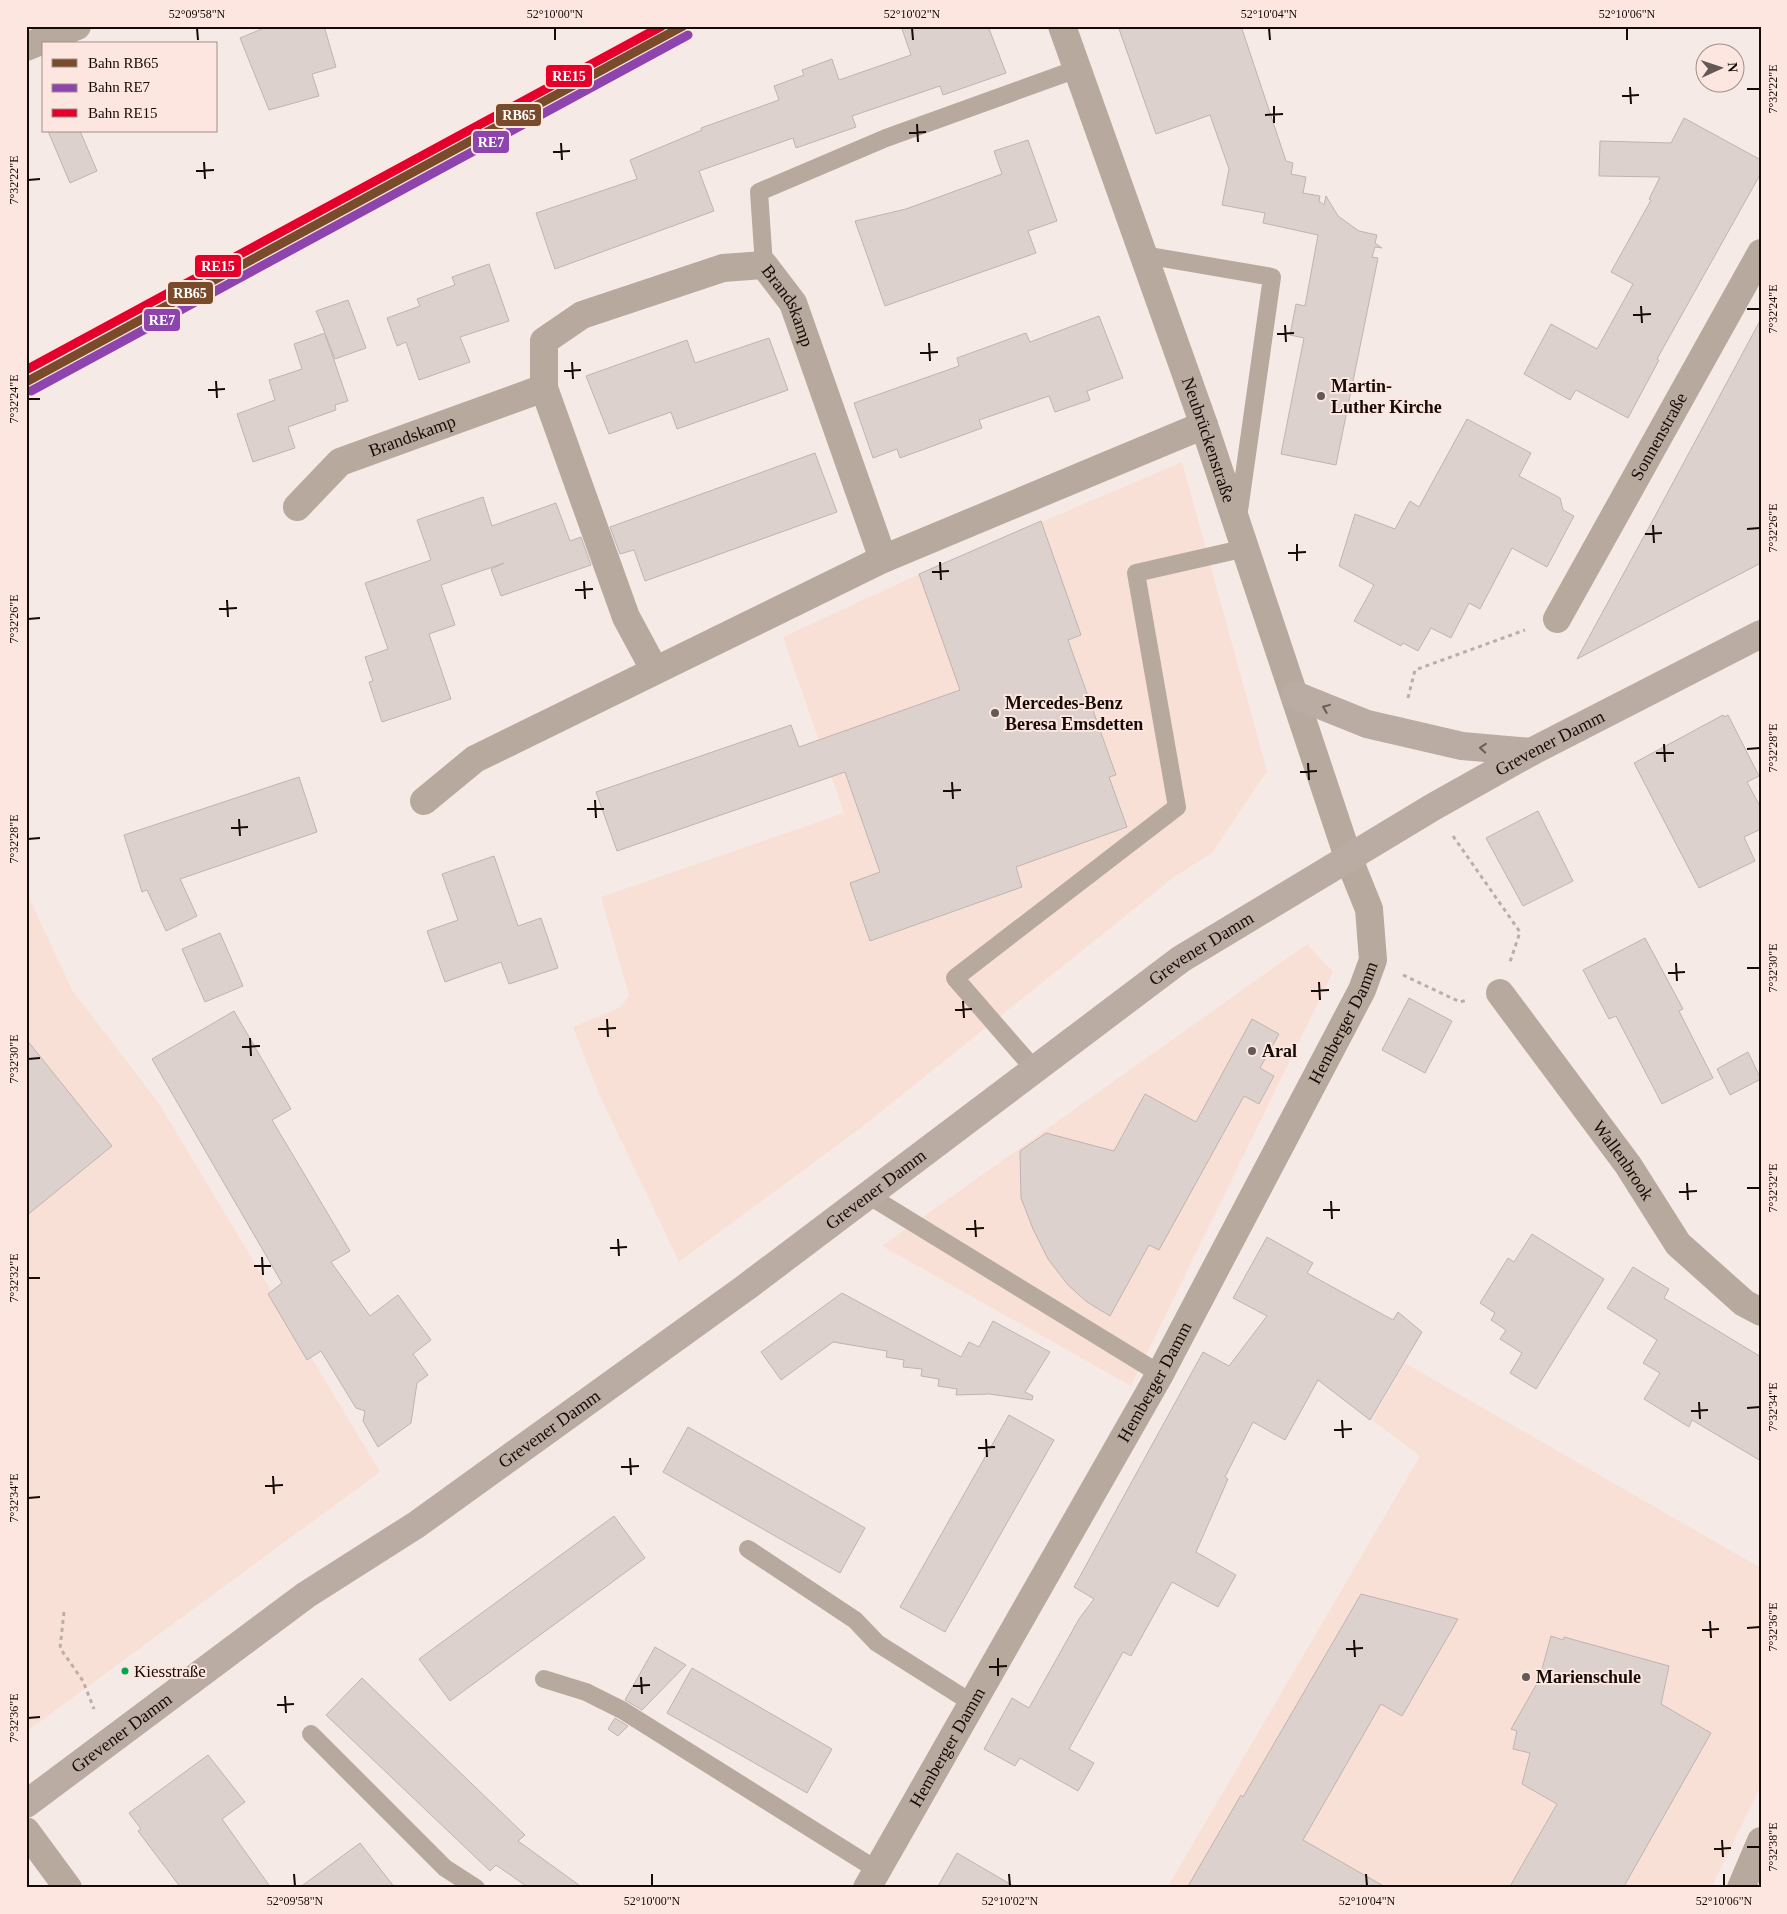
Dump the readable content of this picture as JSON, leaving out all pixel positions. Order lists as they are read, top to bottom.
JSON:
{
  "streets": {
    "main road": ["Grevener Damm"],
    "street": [
      "Brandskamp",
      "Sonnenstraße",
      "Neubrückenstraße",
      "Hemberger Damm",
      "Wallenbrook"
    ]
  },
  "crossings": [
    ["Neubrückenstraße", "Grevener Damm"],
    ["Neubrückenstraße", "Hemberger Damm"],
    ["Grevener Damm", "Hemberger Damm"]
  ],
  "places": [
    "Martin- Luther Kirche",
    "Mercedes-Benz Beresa Emsdetten",
    "Aral",
    "Kiesstraße",
    "Marienschule"
  ],
  "lines": ["rail line RB65", "rail line RE15", "rail line RE7"],
  "legend": ["Bahn RB65", "Bahn RE7", "Bahn RE15"],
  "north": "right",
  "coordinates": [
    "52°09'58\"N",
    "52°10'00\"N",
    "52°10'02\"N",
    "52°10'04\"N",
    "52°10'06\"N",
    "7°32'22\"E",
    "7°32'24\"E",
    "7°32'26\"E",
    "7°32'28\"E",
    "7°32'30\"E",
    "7°32'32\"E",
    "7°32'34\"E",
    "7°32'36\"E",
    "7°32'38\"E"
  ]
}
